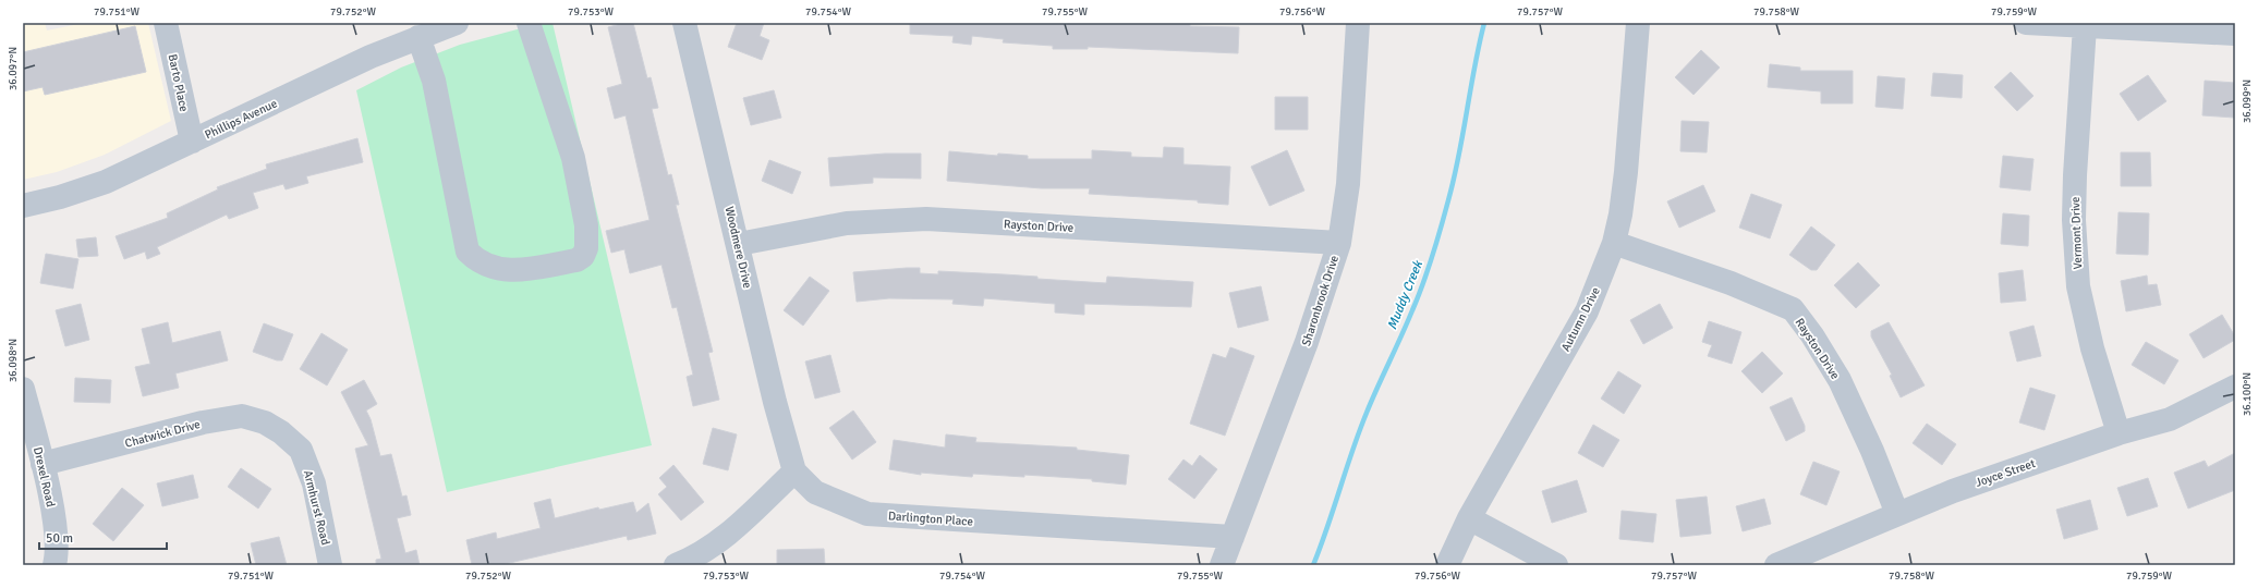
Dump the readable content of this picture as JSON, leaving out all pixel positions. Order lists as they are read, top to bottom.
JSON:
{
  "streets": {
    "street": [
      "Barto Place",
      "Phillips Avenue",
      "Rayston Drive",
      "Vermont Drive",
      "Woodmere Drive",
      "Sharonbrook Drive",
      "Autumn Drive",
      "Chatwick Drive",
      "Joyce Street",
      "Drexel Road",
      "Armhurst Road",
      "Darlington Place"
    ]
  },
  "crossings": [
    ["Barto Place", "Phillips Avenue"],
    ["Rayston Drive", "Woodmere Drive"],
    ["Rayston Drive", "Sharonbrook Drive"],
    ["Rayston Drive", "Autumn Drive"],
    ["Rayston Drive", "Joyce Street"],
    ["Vermont Drive", "Joyce Street"],
    ["Woodmere Drive", "Darlington Place"],
    ["Sharonbrook Drive", "Darlington Place"],
    ["Chatwick Drive", "Drexel Road"],
    ["Chatwick Drive", "Armhurst Road"]
  ],
  "water": ["Muddy Creek"],
  "scale_bar": "50 m",
  "coordinates": [
    "79.751°W",
    "79.752°W",
    "79.753°W",
    "79.754°W",
    "79.755°W",
    "79.756°W",
    "79.757°W",
    "79.758°W",
    "79.759°W",
    "36.097°N",
    "36.099°N",
    "36.098°N",
    "36.100°N"
  ]
}
